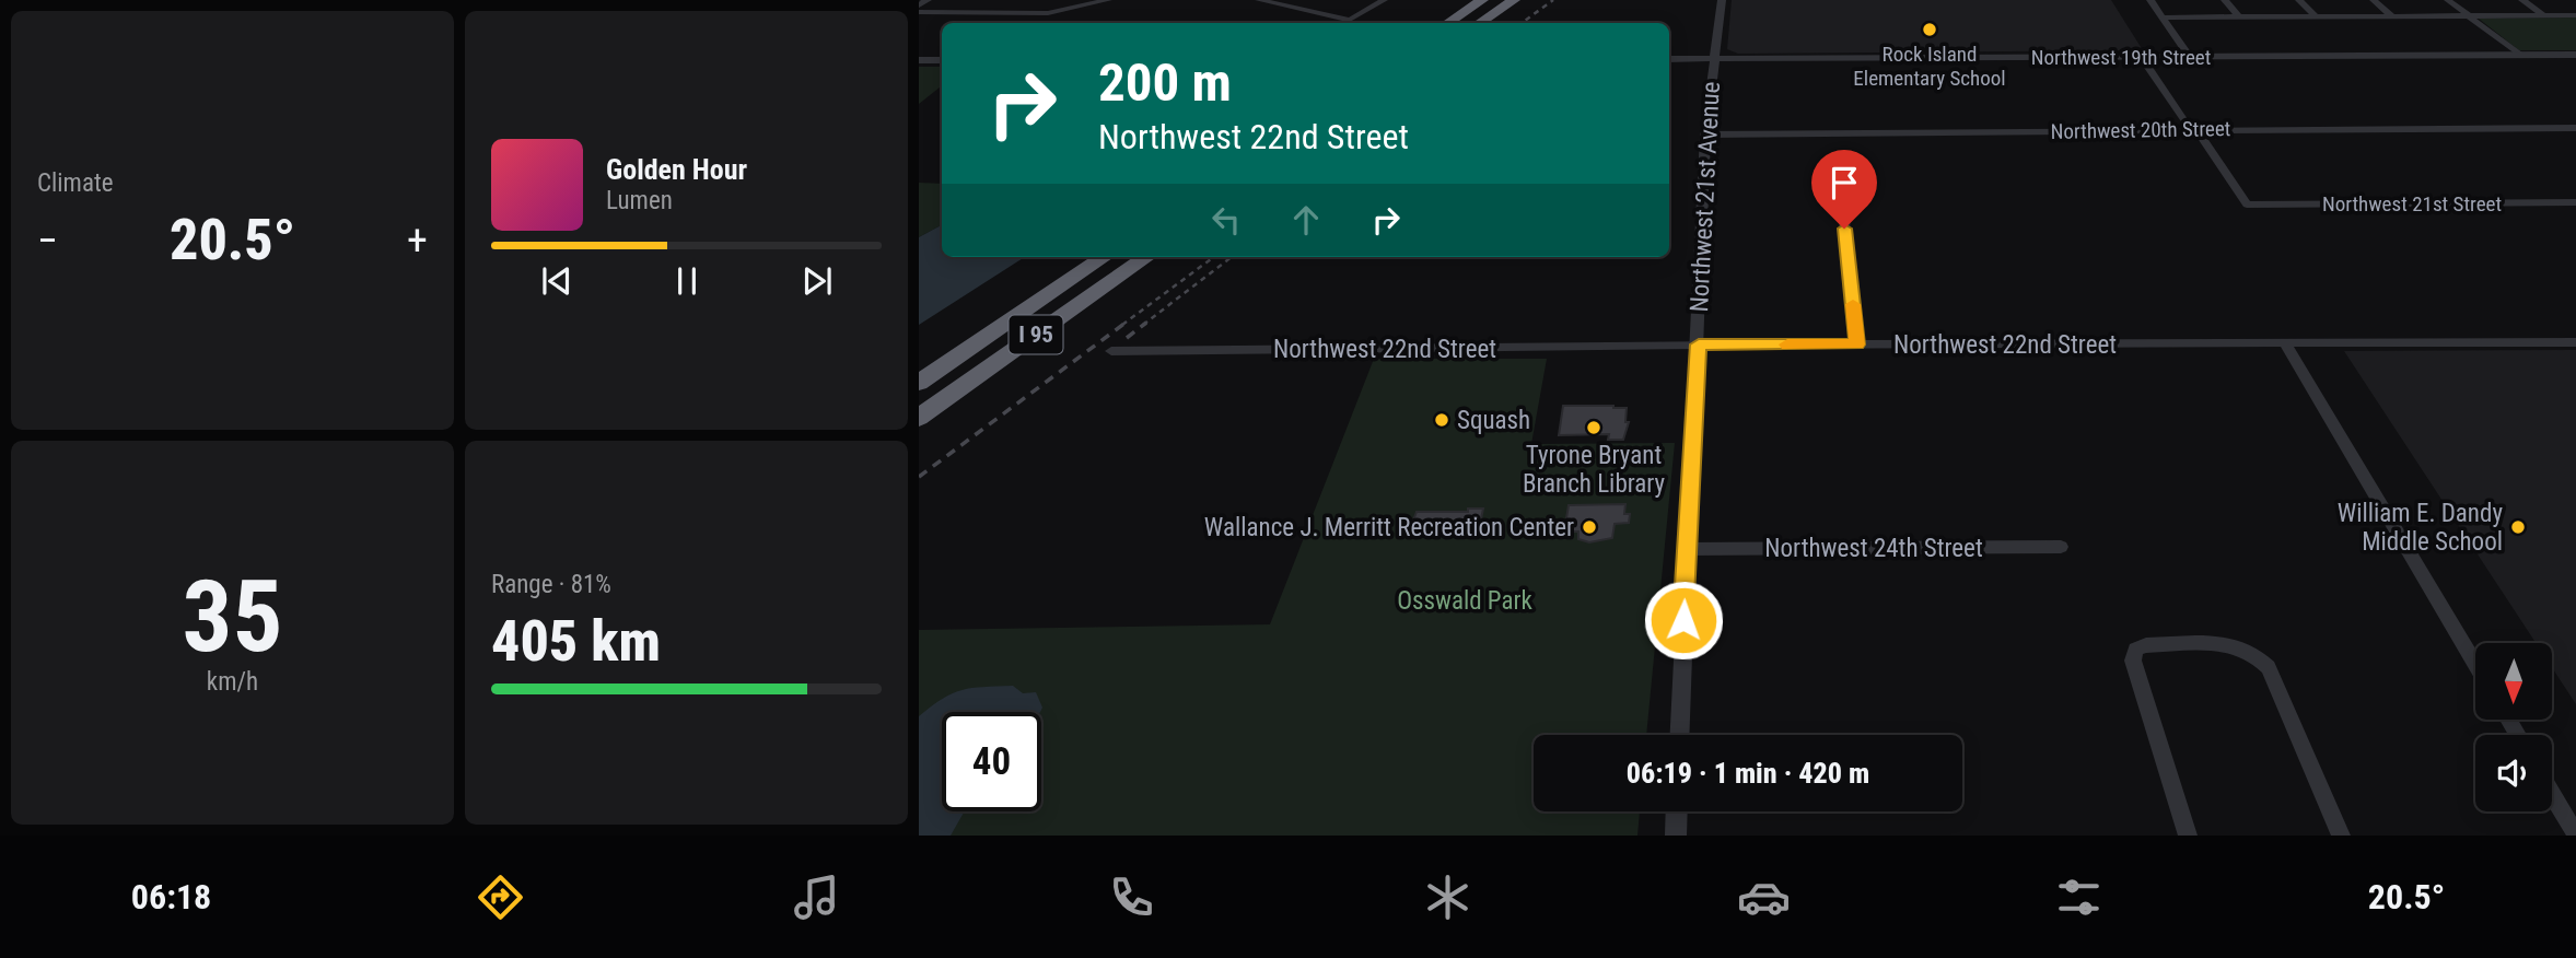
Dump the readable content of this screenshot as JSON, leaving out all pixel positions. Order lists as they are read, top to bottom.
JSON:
{
  "streets": {
    "highway": ["I 95"],
    "street": [
      "Northwest 19th Street",
      "Northwest 20th Street",
      "Northwest 21st Avenue",
      "Northwest 21st Street",
      "Northwest 22nd Street",
      "Northwest 24th Street"
    ]
  },
  "crossings": [
    ["Northwest 19th Street", "Northwest 21st Avenue"],
    ["Northwest 20th Street", "Northwest 21st Avenue"],
    ["Northwest 21st Avenue", "Northwest 22nd Street"],
    ["Northwest 21st Avenue", "Northwest 24th Street"]
  ],
  "parks": ["Osswald Park"],
  "places": [
    "Rock Island Elementary School",
    "Squash",
    "Tyrone Bryant Branch Library",
    "Wallance J. Merritt Recreation Center",
    "William E. Dandy Middle School"
  ],
  "north": "bottom",
  "page": {
    "tile": [
      "Climate",
      ["35", "km/h"],
      ["Range · 81%", "405 km"]
    ],
    "turn": ["200 m", "Northwest 22nd Street"],
    "song": ["Golden Hour", "Lumen"],
    "heat": ["−", "20.5°", "+"],
    "limit": "40",
    "trip": "06:19 · 1 min · 420 m",
    "tabs": ["06:18", "20.5°"]
  }
}
